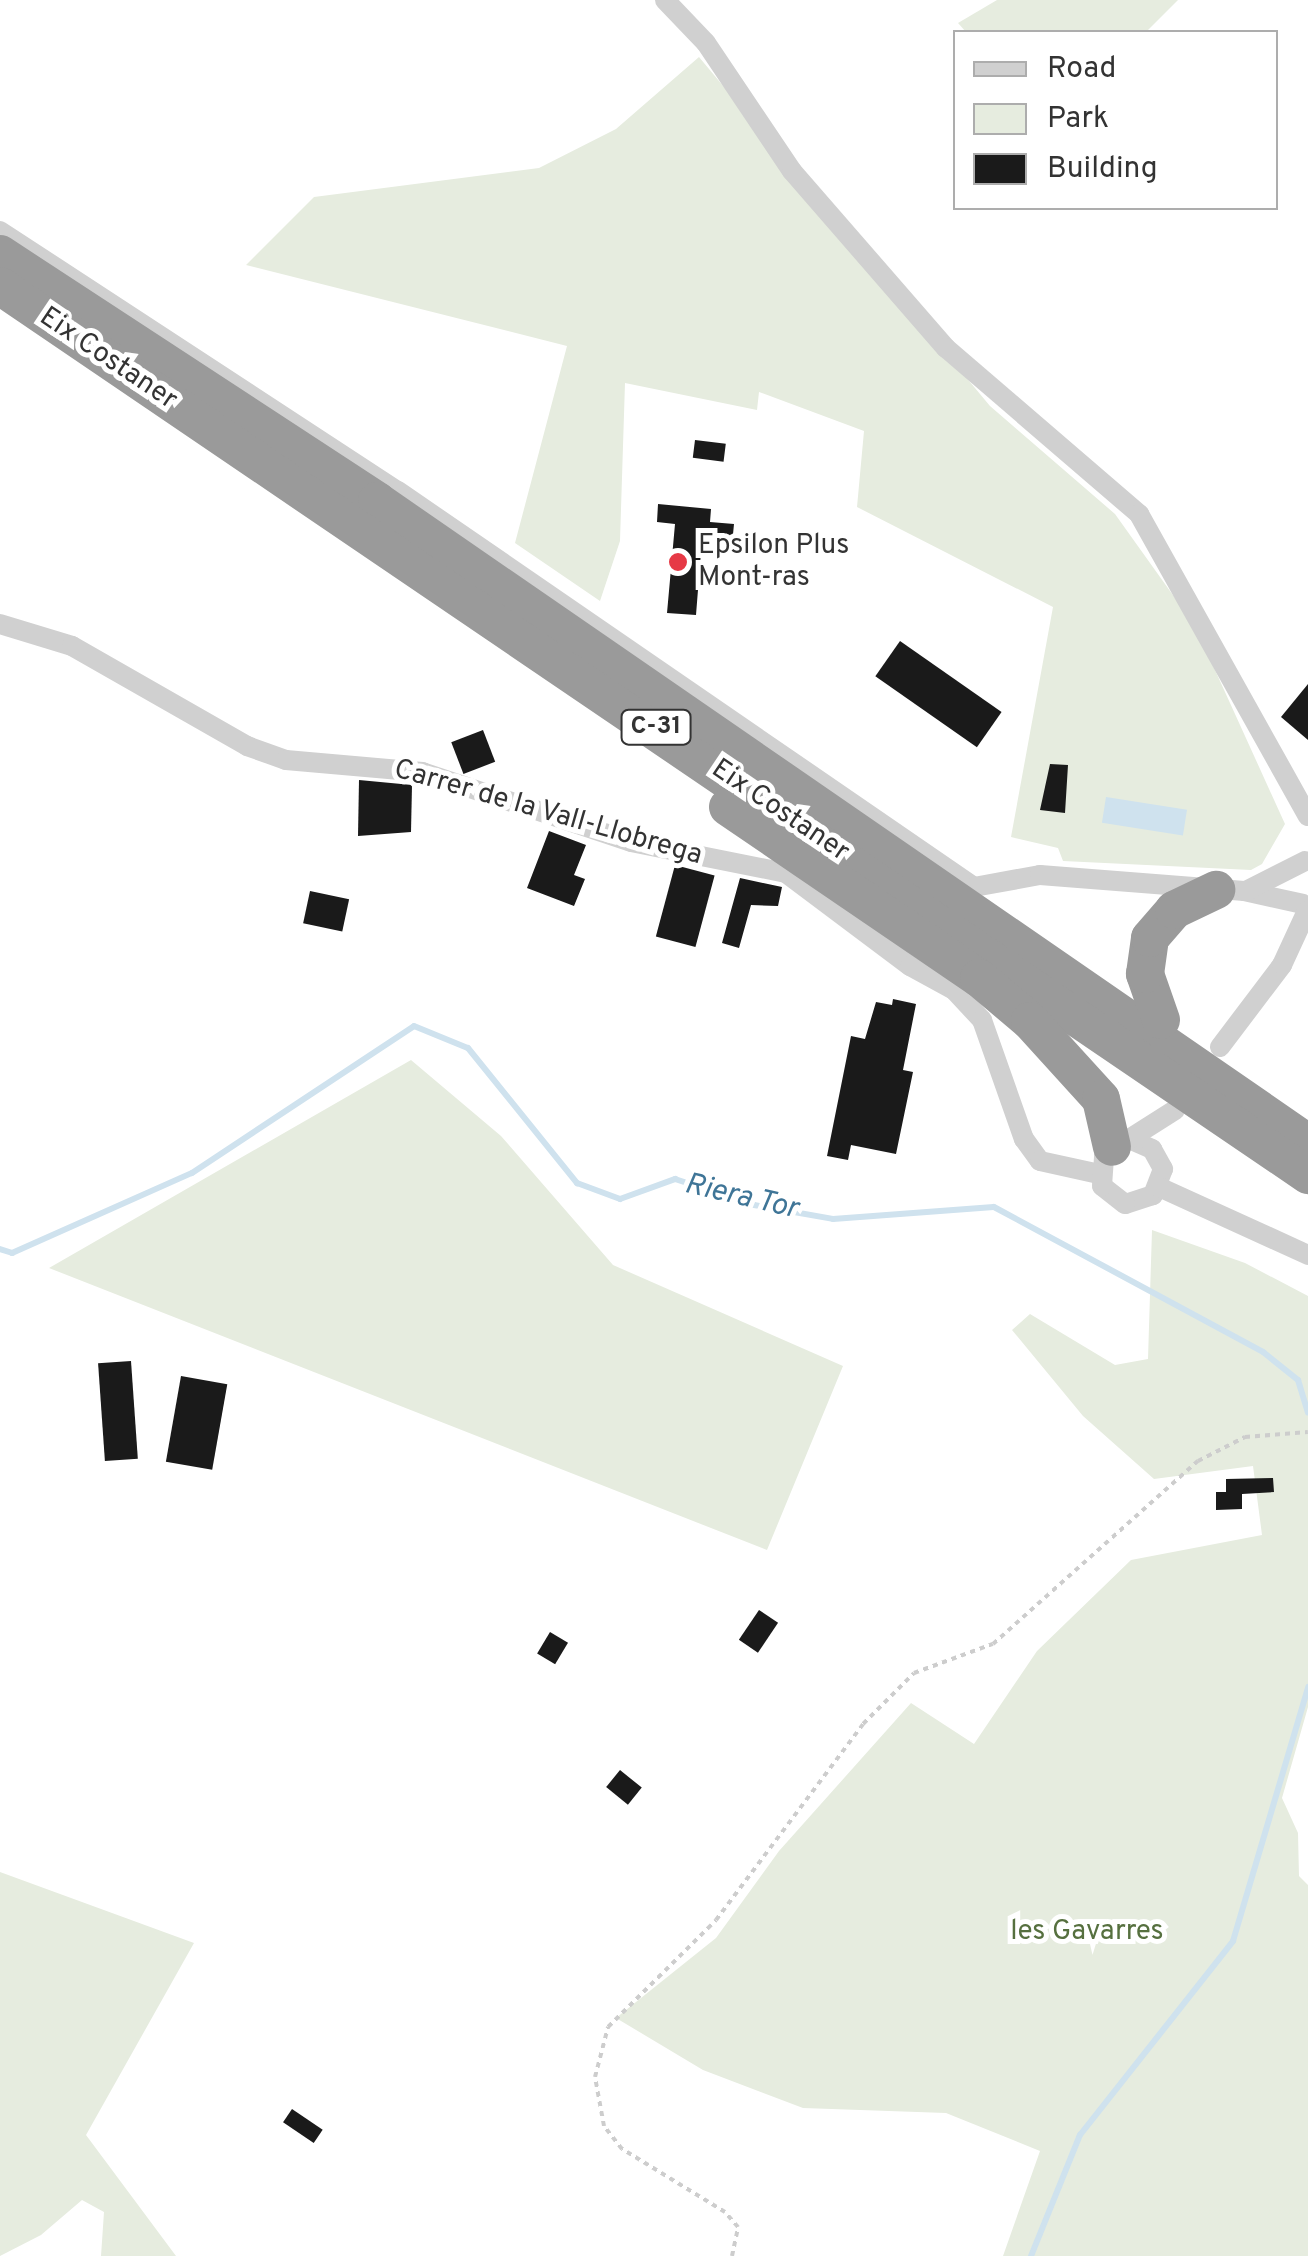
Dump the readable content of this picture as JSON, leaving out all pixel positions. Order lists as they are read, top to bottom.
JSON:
{
  "streets": {
    "highway": ["Eix Costaner", "C-31"],
    "street": ["Carrer de la Vall-Llobrega"]
  },
  "water": ["Riera Tor"],
  "parks": ["les Gavarres"],
  "places": ["Epsilon Plus Mont-ras"],
  "legend": ["Road", "Park", "Building"]
}
